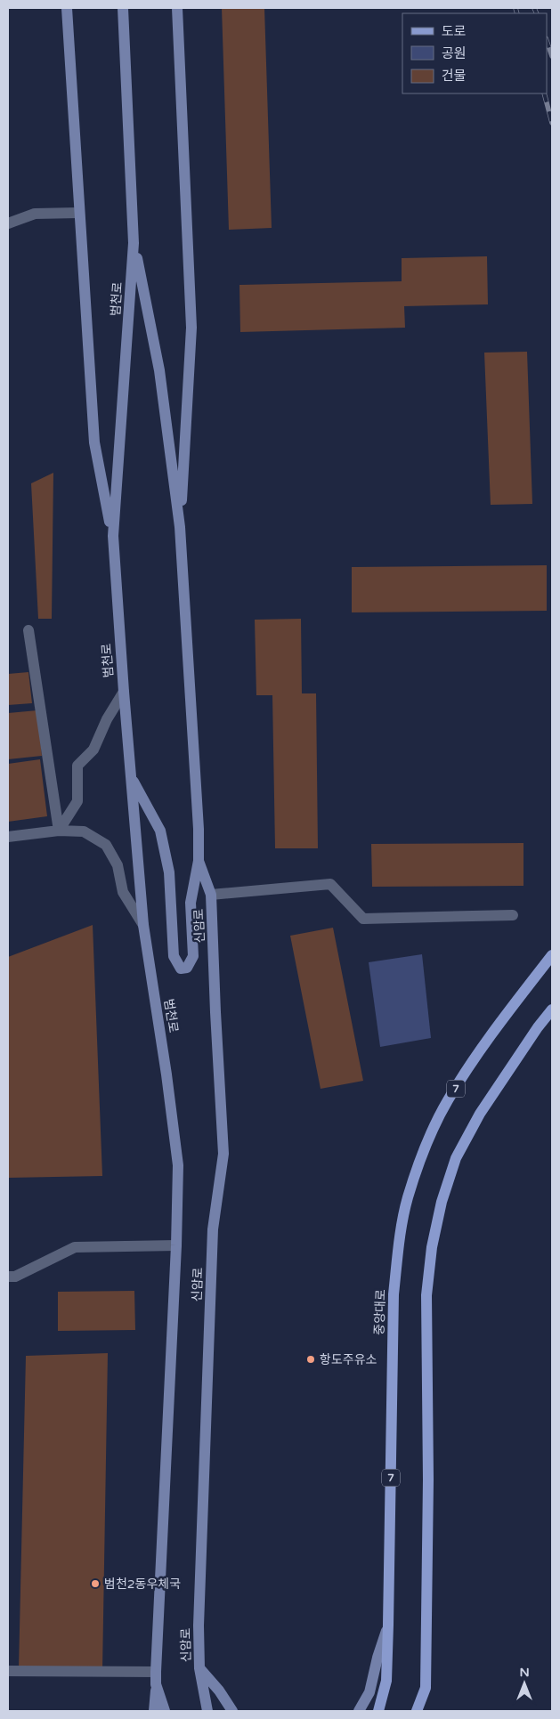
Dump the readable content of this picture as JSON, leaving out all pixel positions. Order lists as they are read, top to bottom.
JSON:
{
  "streets": {
    "main road": [
      "범천로",
      "신암로",
      "7",
      "중앙대로"
    ]
  },
  "crossings": [
    ["범천로", "신암로"]
  ],
  "places": ["항도주유소", "범천2동우체국"],
  "legend": ["도로", "공원", "건물"],
  "north": "top"
}
